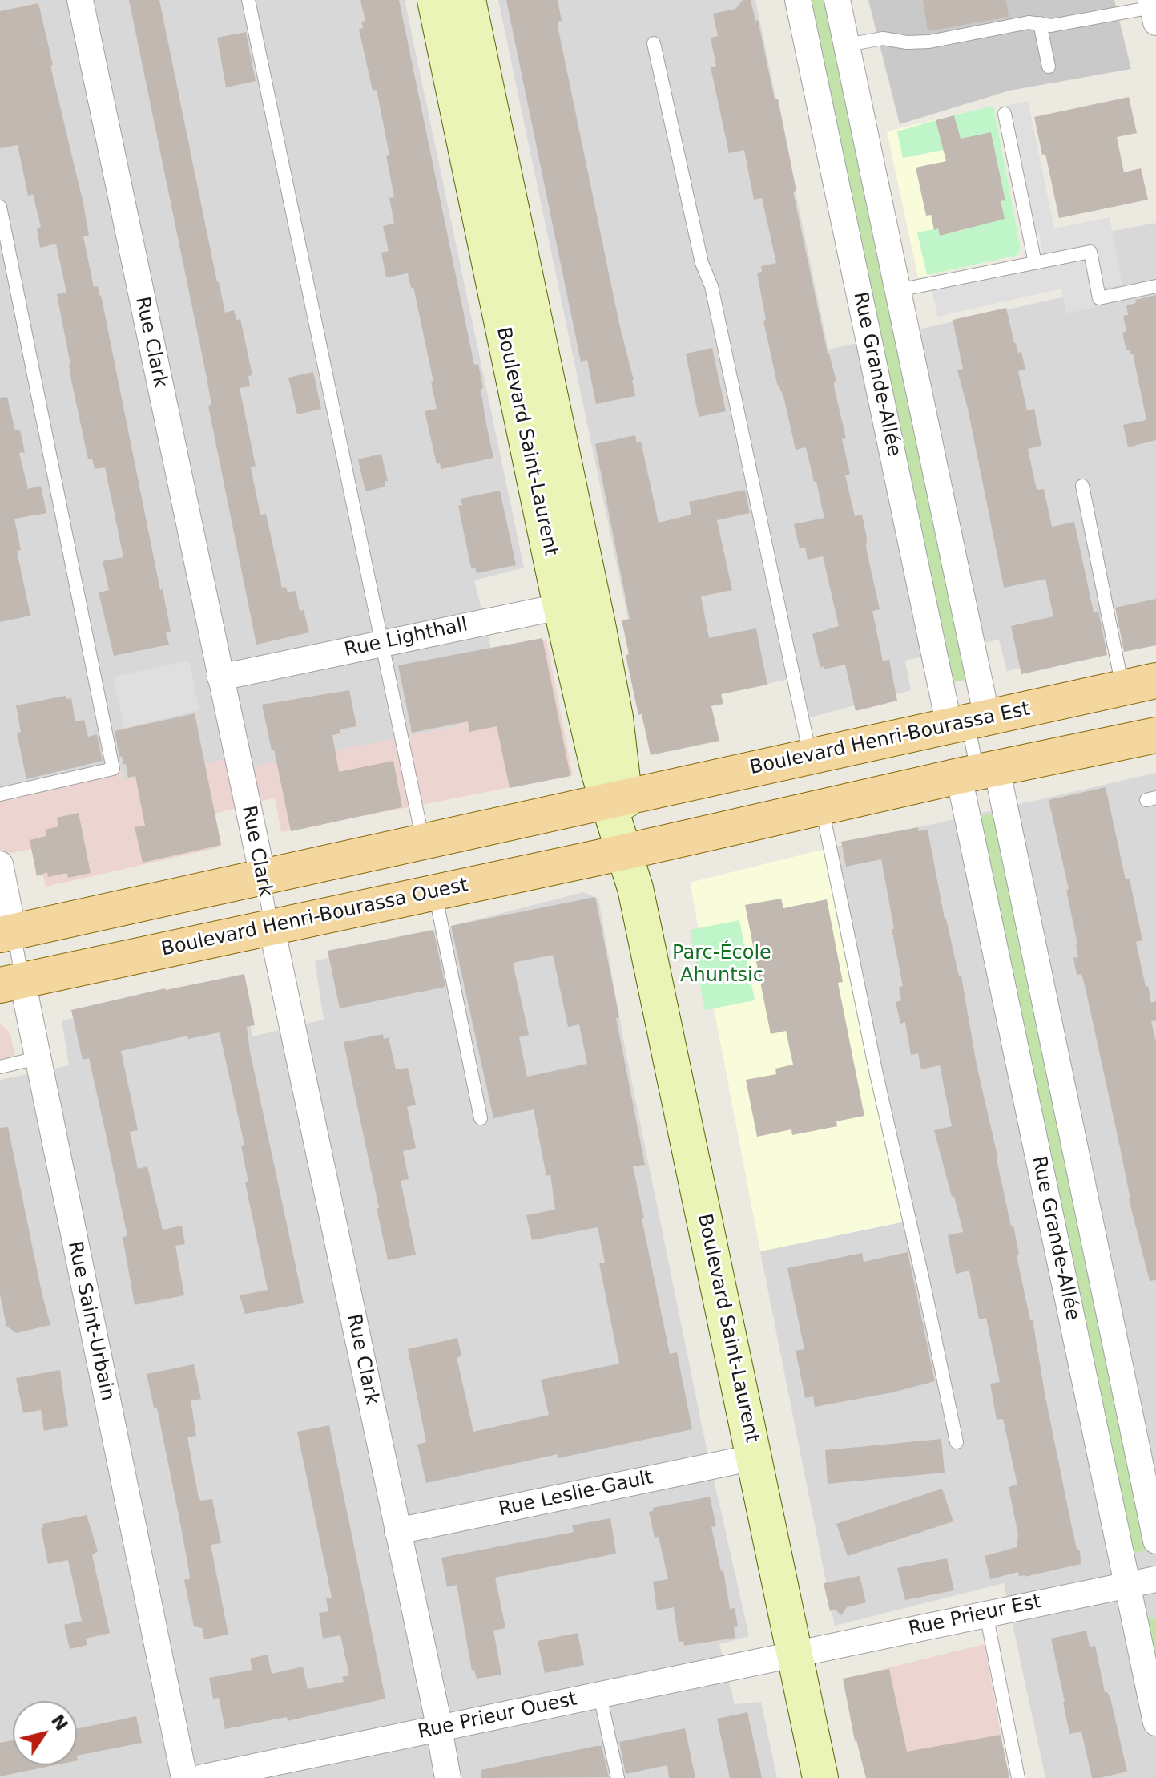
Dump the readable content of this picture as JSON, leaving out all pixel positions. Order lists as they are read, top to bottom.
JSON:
{
  "streets": {
    "main road": ["Boulevard Henri-Bourassa Est", "Boulevard Henri-Bourassa Ouest"],
    "street": [
      "Rue Clark",
      "Rue Grande-Allée",
      "Boulevard Saint-Laurent",
      "Rue Lighthall",
      "Rue Saint-Urbain",
      "Rue Leslie-Gault",
      "Rue Prieur Est",
      "Rue Prieur Ouest"
    ]
  },
  "crossings": [
    ["Rue Clark", "Rue Lighthall"],
    ["Rue Clark", "Boulevard Henri-Bourassa Ouest"],
    ["Rue Clark", "Rue Leslie-Gault"],
    ["Rue Clark", "Rue Prieur Ouest"],
    ["Rue Grande-Allée", "Boulevard Henri-Bourassa Est"],
    ["Rue Grande-Allée", "Rue Prieur Est"],
    ["Boulevard Saint-Laurent", "Rue Lighthall"],
    ["Boulevard Saint-Laurent", "Boulevard Henri-Bourassa Est"],
    ["Boulevard Saint-Laurent", "Boulevard Henri-Bourassa Ouest"],
    ["Boulevard Saint-Laurent", "Rue Leslie-Gault"],
    ["Boulevard Saint-Laurent", "Rue Prieur Est"],
    ["Boulevard Saint-Laurent", "Rue Prieur Ouest"],
    ["Boulevard Henri-Bourassa Ouest", "Rue Saint-Urbain"],
    ["Rue Prieur Est", "Rue Prieur Ouest"]
  ],
  "parks": ["Parc-École Ahuntsic"],
  "north": "top right"
}
